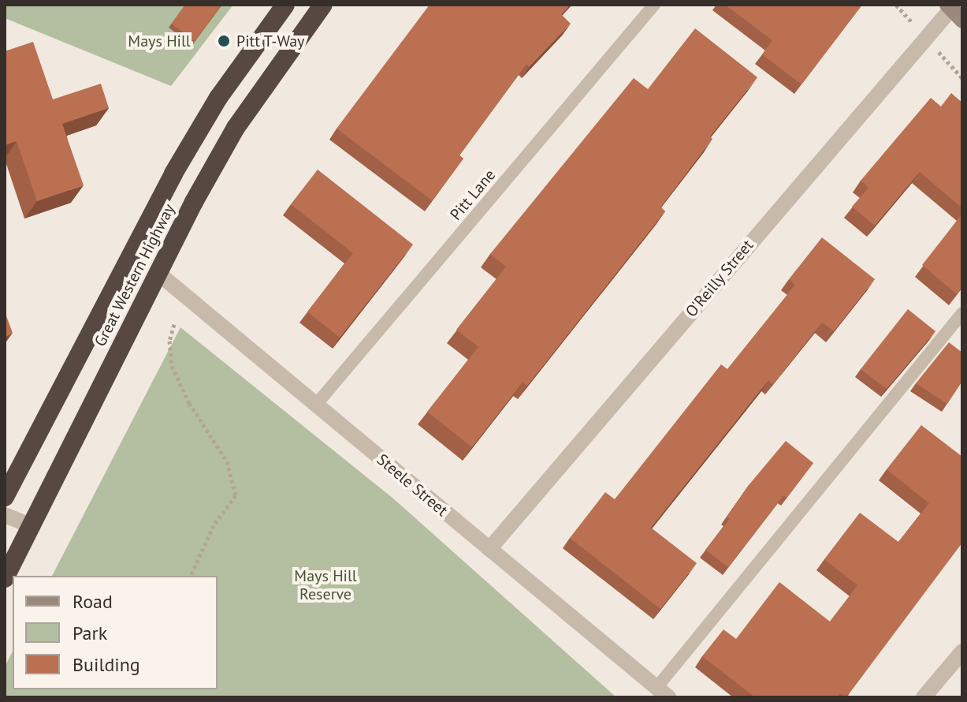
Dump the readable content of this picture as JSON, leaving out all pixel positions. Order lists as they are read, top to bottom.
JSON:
{
  "streets": {
    "highway": ["Great Western Highway"],
    "street": ["O'Reilly Street", "Steele Street"],
    "lane": ["Pitt Lane"]
  },
  "crossings": [
    ["Pitt Lane", "Steele Street"],
    ["Great Western Highway", "Steele Street"],
    ["O'Reilly Street", "Steele Street"]
  ],
  "parks": ["Mays Hill", "Mays Hill Reserve"],
  "places": ["Pitt T-Way"],
  "legend": ["Road", "Park", "Building"]
}
